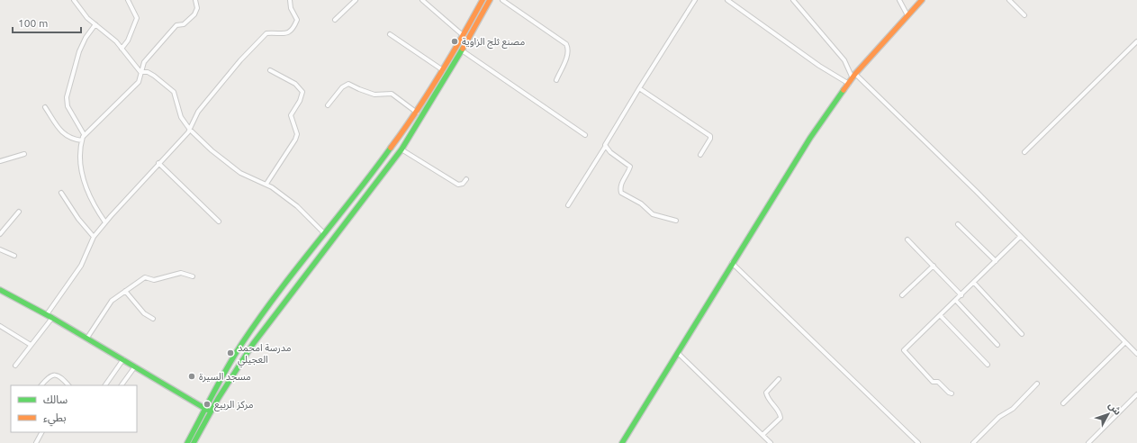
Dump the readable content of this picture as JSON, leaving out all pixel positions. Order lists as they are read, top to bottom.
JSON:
{
  "places": [
    "مصنع ثلج الزاوية",
    "مدرسة امحمد العجيلي",
    "مسجد السيرة",
    "مركز الربيع"
  ],
  "legend": ["سالك", "بطيء"],
  "scale_bar": "100 m",
  "north": "top right"
}
